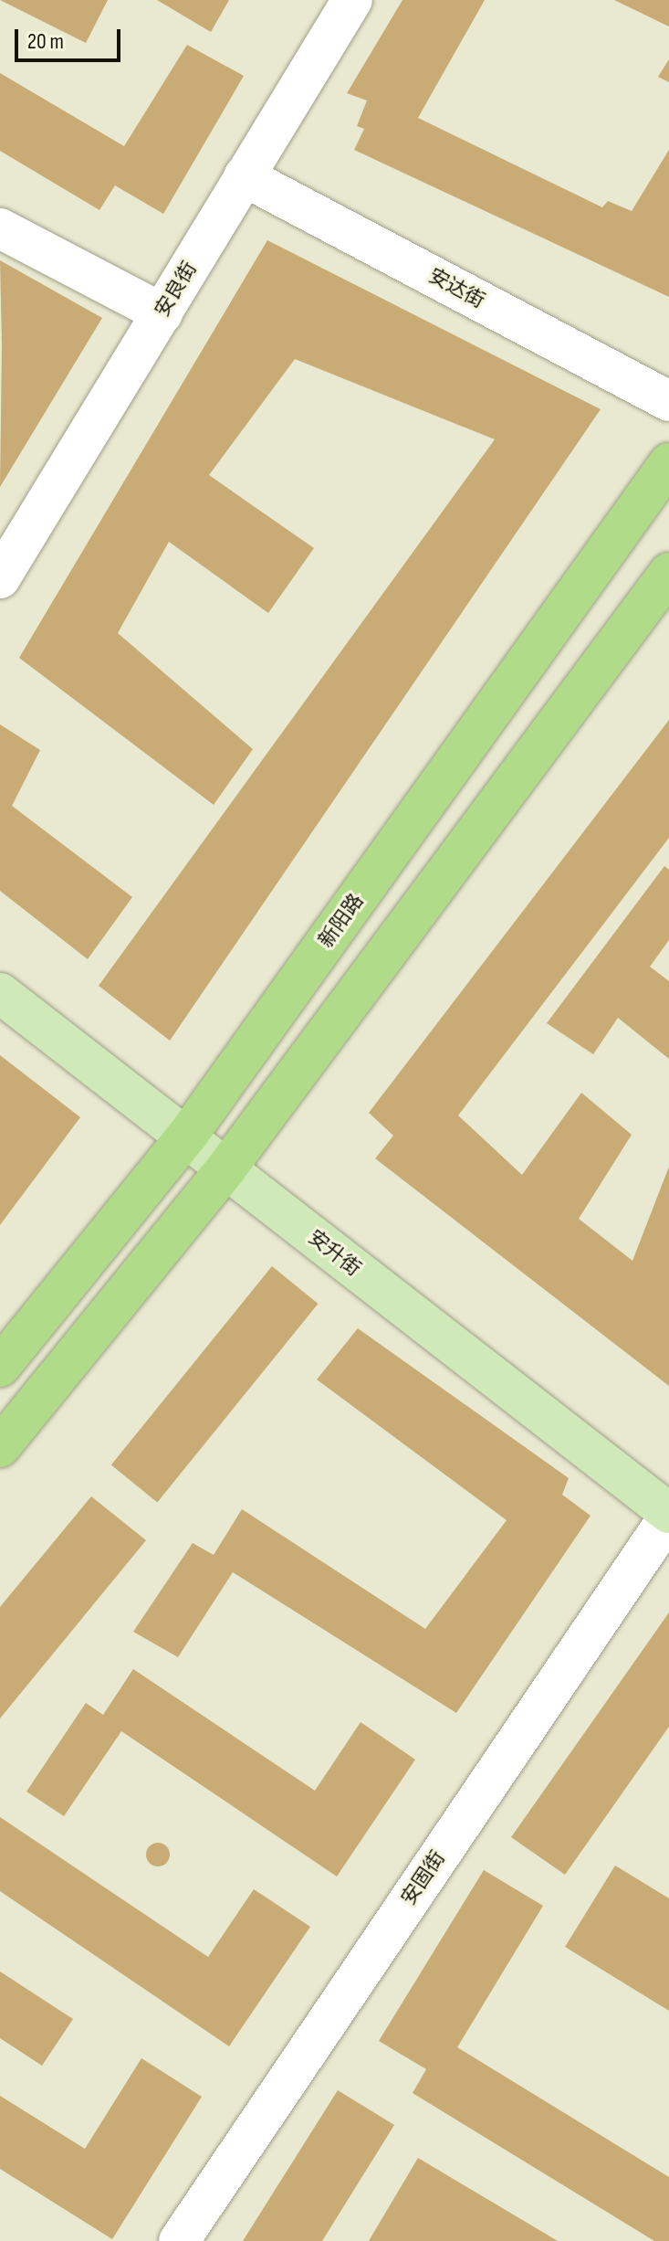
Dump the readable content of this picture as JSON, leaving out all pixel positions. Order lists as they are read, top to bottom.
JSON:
{
  "streets": {
    "highway": ["新阳路"],
    "main road": ["安升街"],
    "street": ["安达街", "安良街", "安固街"]
  },
  "crossings": [
    ["安达街", "安良街"],
    ["新阳路", "安升街"],
    ["安升街", "安固街"]
  ],
  "scale_bar": "20 m"
}
